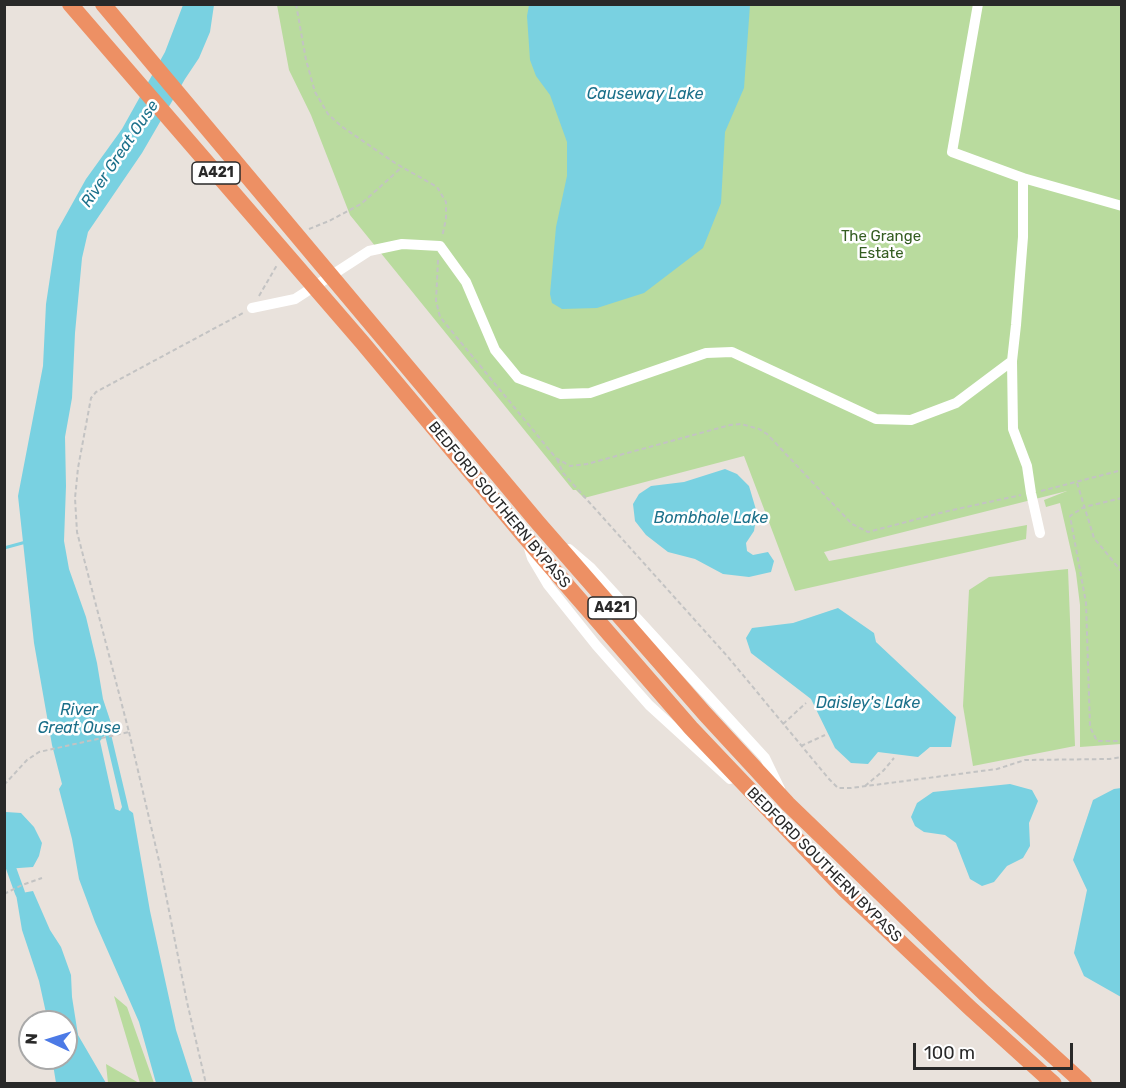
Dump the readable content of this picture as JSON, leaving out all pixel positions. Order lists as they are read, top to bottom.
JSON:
{
  "streets": {
    "highway": ["A421", "BEDFORD SOUTHERN BYPASS"]
  },
  "water": [
    "Causeway Lake",
    "River Great Ouse",
    "Bombhole Lake",
    "Daisley's Lake"
  ],
  "parks": ["The Grange Estate"],
  "scale_bar": "100 m",
  "north": "left"
}
